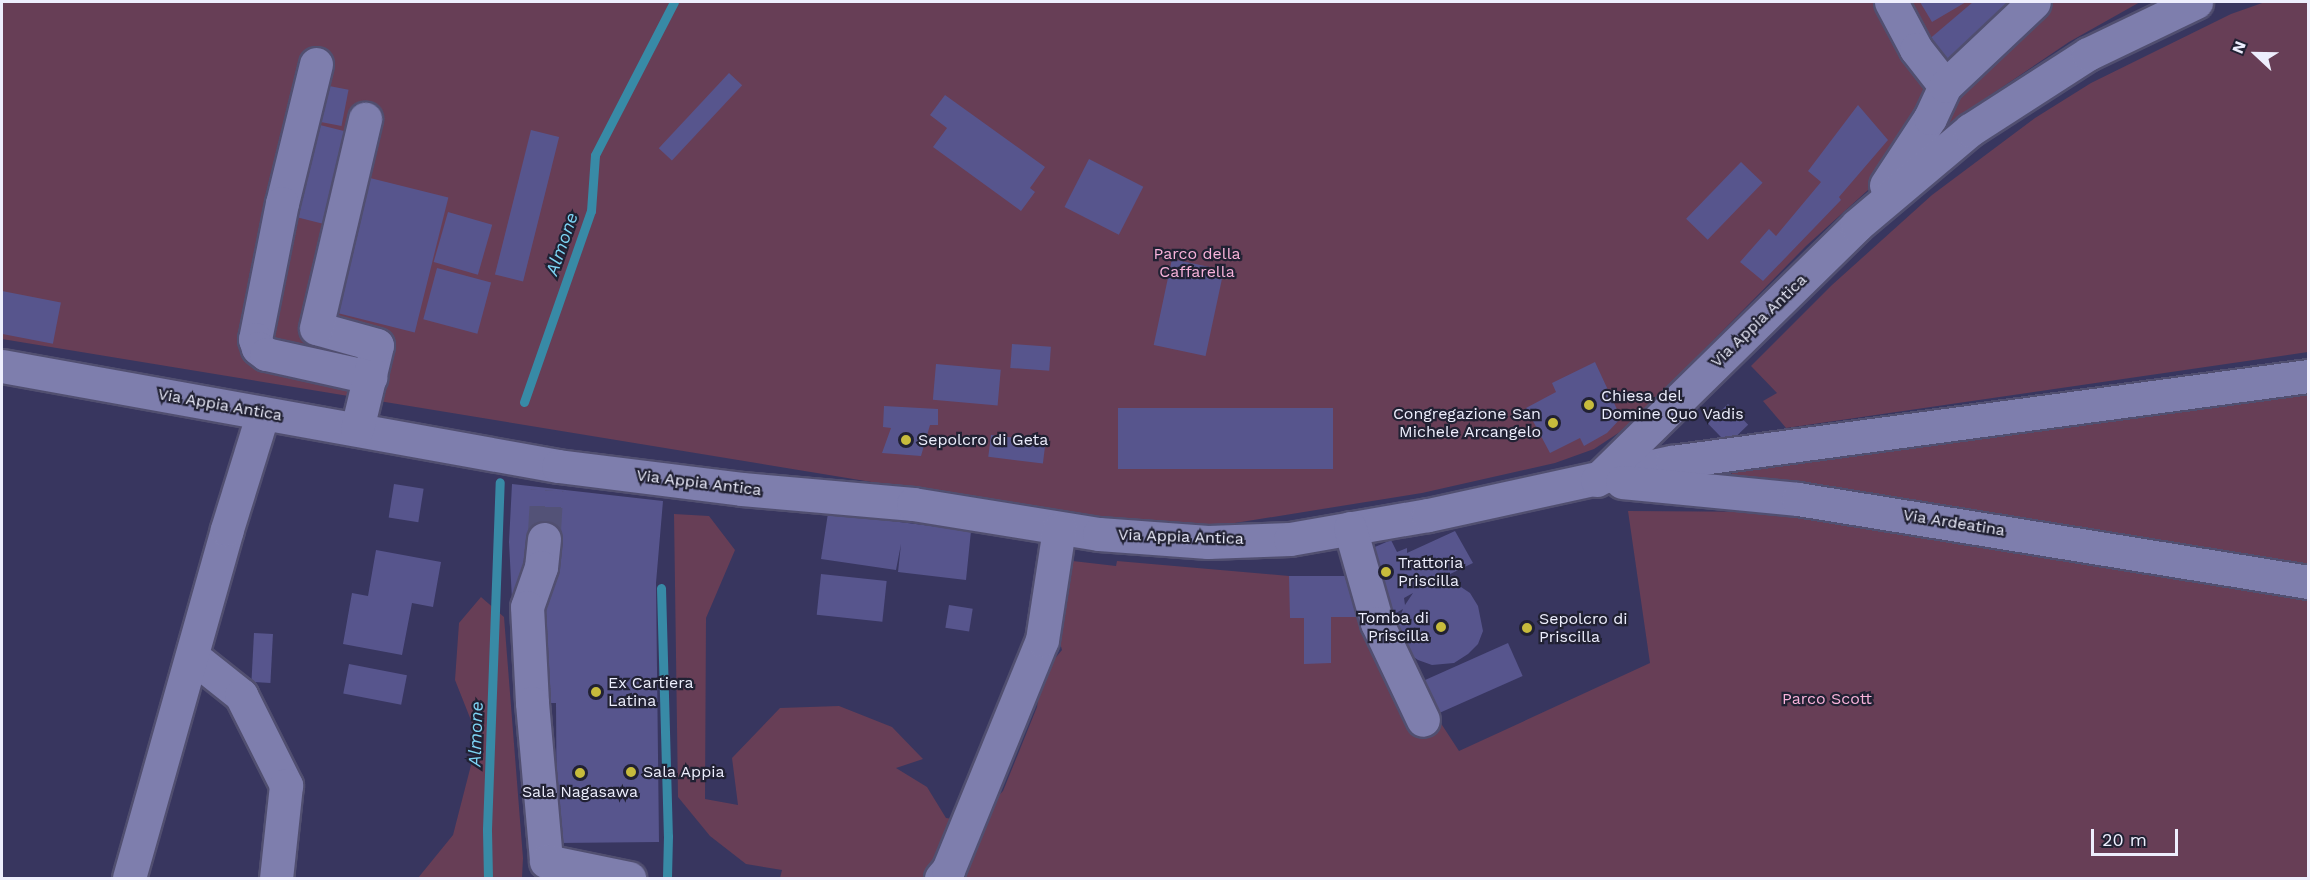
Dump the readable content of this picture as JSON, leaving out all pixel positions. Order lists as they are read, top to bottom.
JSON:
{
  "streets": {
    "street": ["Via Appia Antica", "Via Ardeatina"]
  },
  "crossings": [
    ["Via Appia Antica", "Via Ardeatina"]
  ],
  "water": ["Almone"],
  "parks": ["Parco della Caffarella", "Parco Scott"],
  "places": [
    "Chiesa del Domine Quo Vadis",
    "Congregazione San Michele Arcangelo",
    "Sepolcro di Geta",
    "Trattoria Priscilla",
    "Tomba di Priscilla",
    "Sepolcro di Priscilla",
    "Ex Cartiera Latina",
    "Sala Appia",
    "Sala Nagasawa"
  ],
  "scale_bar": "20 m",
  "north": "left"
}
